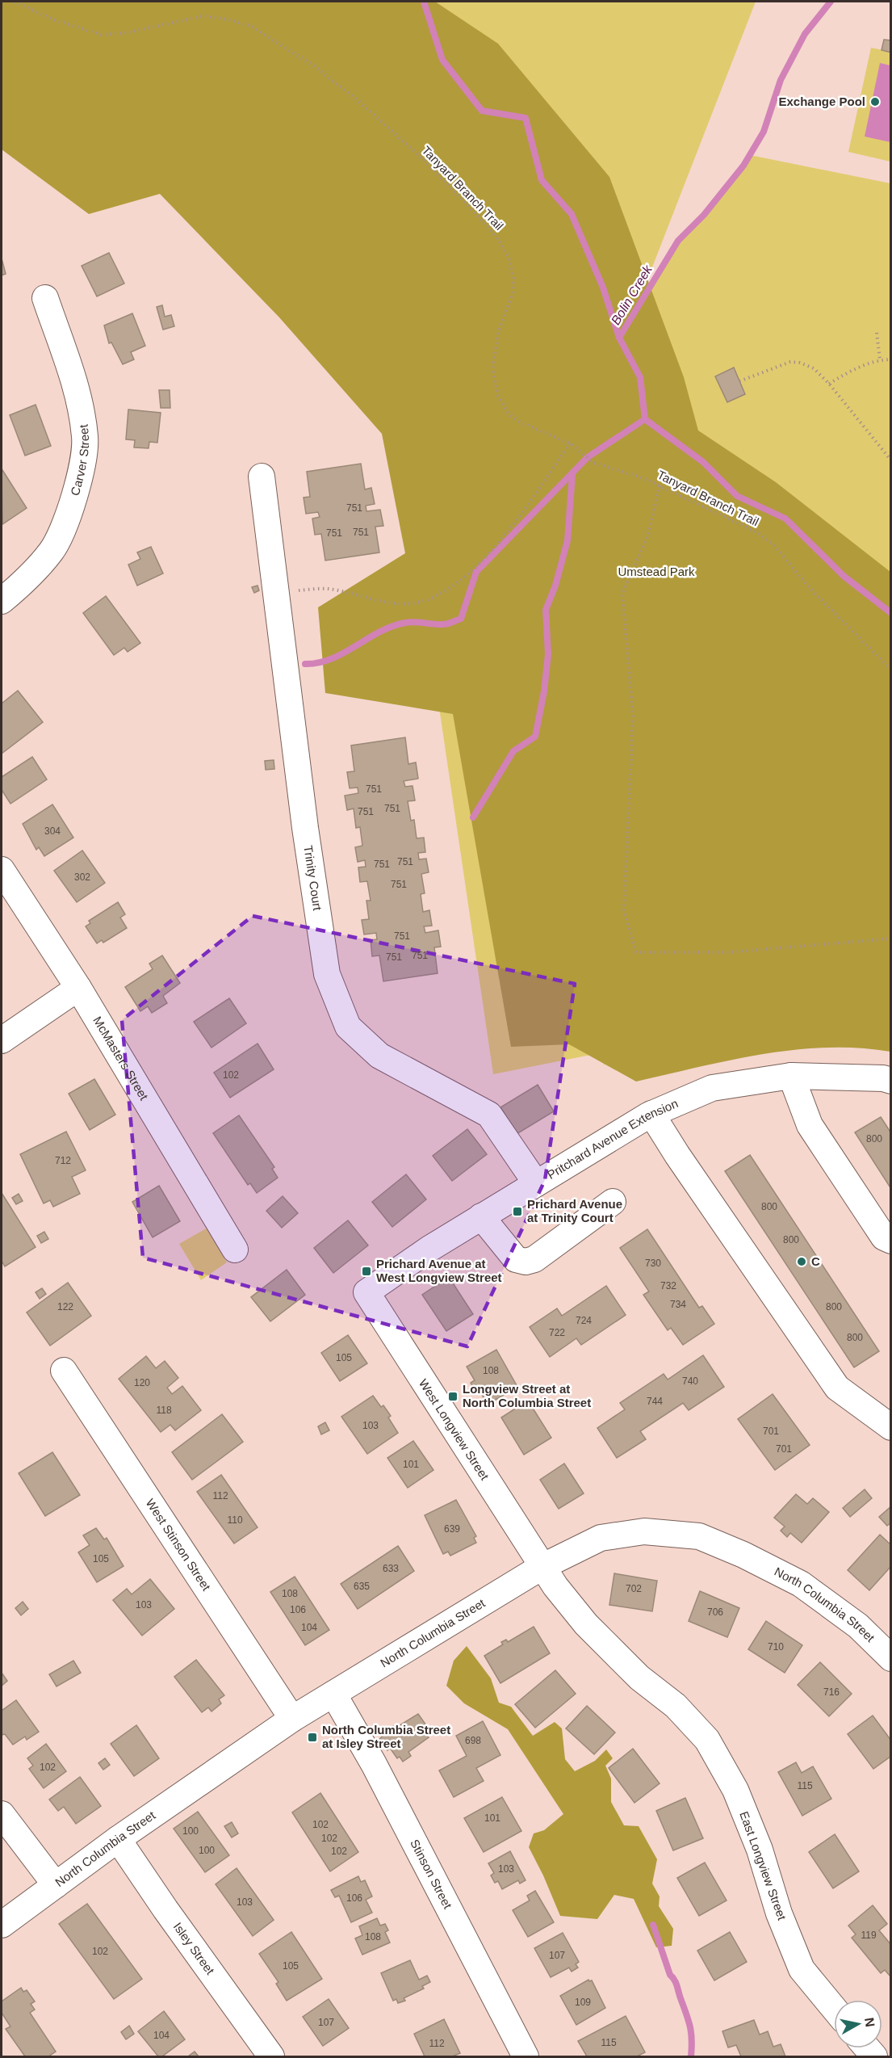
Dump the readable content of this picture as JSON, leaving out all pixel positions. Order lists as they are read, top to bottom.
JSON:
{
  "streets": {
    "street": [
      "Carver Street",
      "Trinity Court",
      "McMasters Street",
      "Pritchard Avenue Extension",
      "West Longview Street",
      "West Stinson Street",
      "North Columbia Street",
      "East Longview Street",
      "Stinson Street",
      "Isley Street"
    ],
    "path": ["Tanyard Branch Trail"]
  },
  "crossings": [
    ["Trinity Court", "Pritchard Avenue Extension"],
    ["Pritchard Avenue Extension", "West Longview Street"],
    ["West Longview Street", "North Columbia Street"],
    ["West Longview Street", "East Longview Street"],
    ["West Stinson Street", "North Columbia Street"],
    ["North Columbia Street", "East Longview Street"],
    ["North Columbia Street", "Stinson Street"],
    ["North Columbia Street", "Isley Street"]
  ],
  "water": ["Bolin Creek"],
  "parks": ["Umstead Park"],
  "places": {
    "other": ["Exchange Pool", "C"],
    "transit": [
      "Prichard Avenue at Trinity Court",
      "Prichard Avenue at West Longview Street",
      "Longview Street at North Columbia Street",
      "North Columbia Street at Isley Street"
    ]
  },
  "house_numbers": [
    "751",
    "751",
    "751",
    "751",
    "751",
    "751",
    "304",
    "751",
    "751",
    "302",
    "751",
    "751",
    "751",
    "751",
    "102",
    "800",
    "712",
    "800",
    "800",
    "730",
    "732",
    "734",
    "122",
    "800",
    "724",
    "722",
    "800",
    "105",
    "108",
    "740",
    "120",
    "744",
    "118",
    "103",
    "701",
    "701",
    "101",
    "112",
    "110",
    "639",
    "105",
    "633",
    "635",
    "702",
    "108",
    "103",
    "106",
    "706",
    "104",
    "710",
    "716",
    "698",
    "102",
    "115",
    "101",
    "102",
    "100",
    "102",
    "100",
    "102",
    "103",
    "106",
    "103",
    "119",
    "108",
    "102",
    "107",
    "105",
    "109",
    "107",
    "104",
    "115",
    "112"
  ],
  "north": "right"
}
